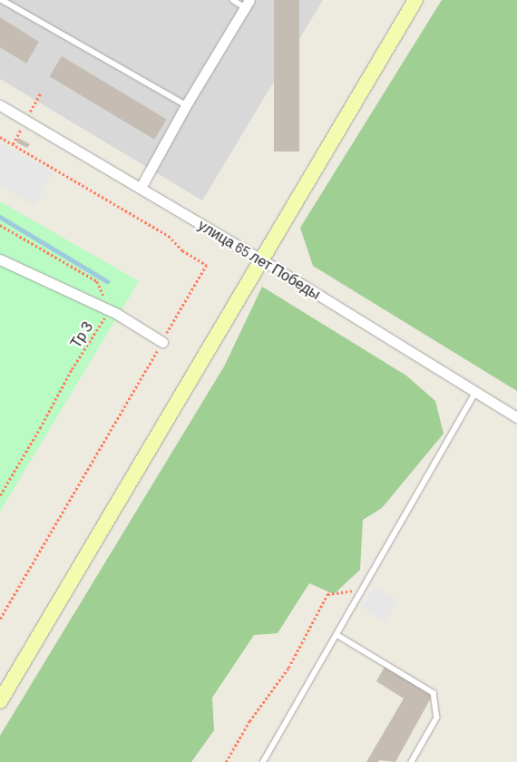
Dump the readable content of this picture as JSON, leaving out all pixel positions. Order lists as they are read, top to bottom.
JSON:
{
  "streets": {
    "street": ["улица 65 лет Победы"],
    "path": ["Тр З"]
  }
}
